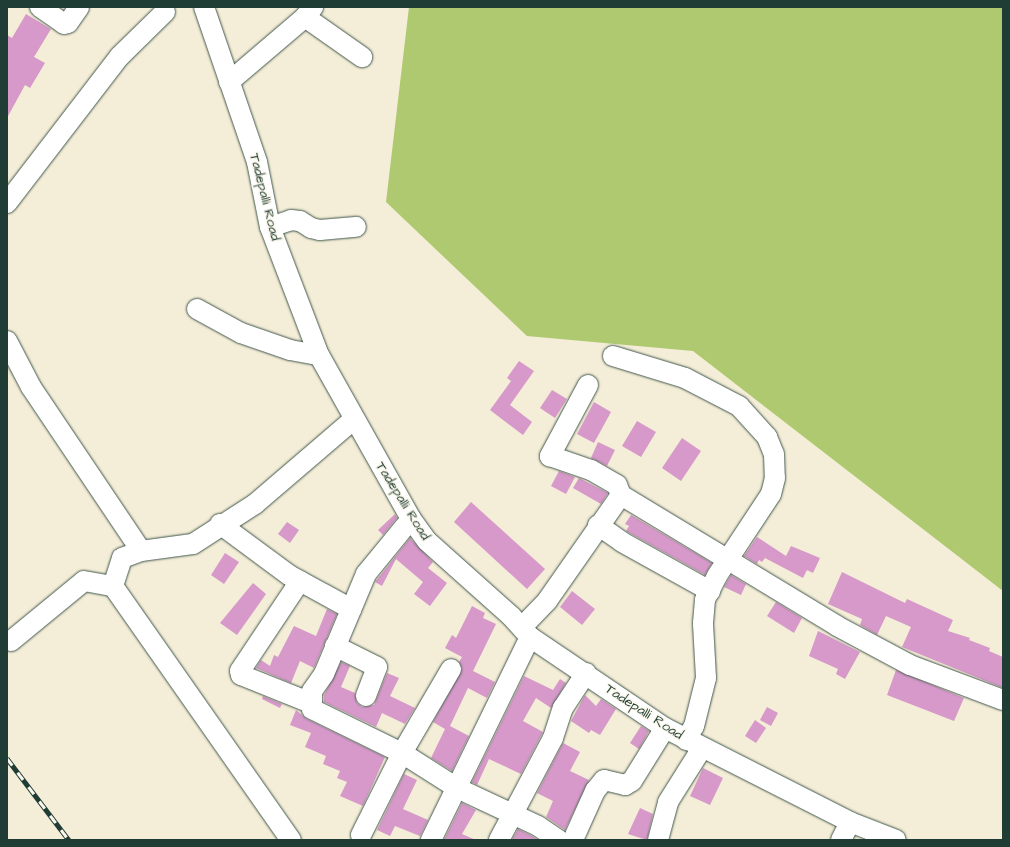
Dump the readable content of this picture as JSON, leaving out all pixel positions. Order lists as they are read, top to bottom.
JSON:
{
  "streets": {
    "street": ["Tadepalli Road"]
  }
}
